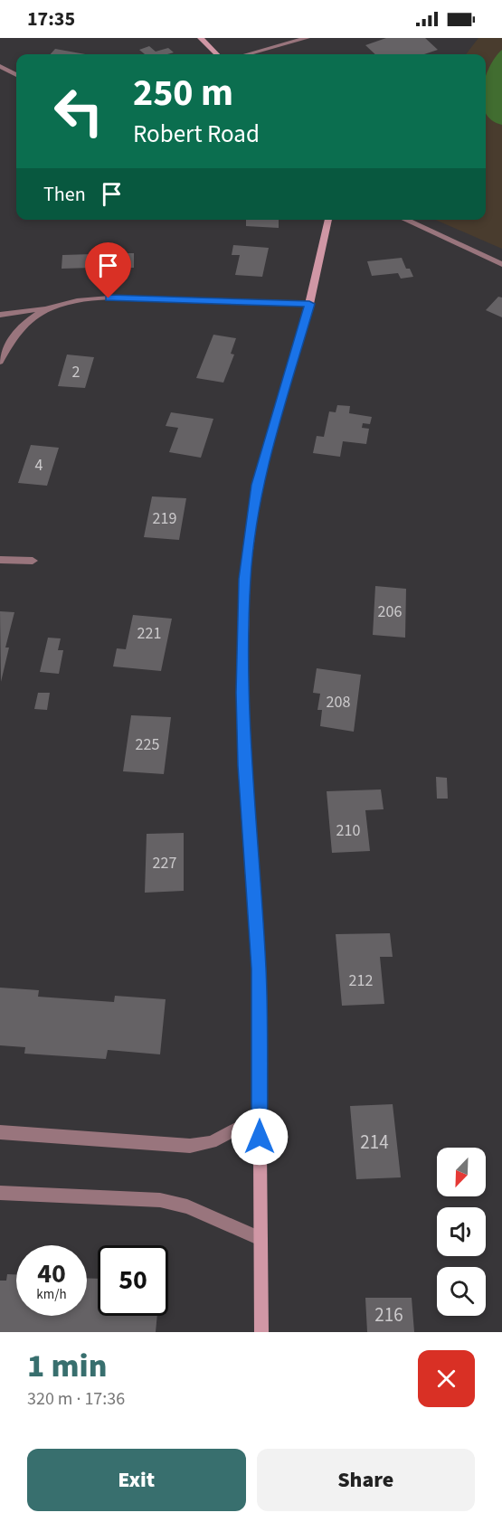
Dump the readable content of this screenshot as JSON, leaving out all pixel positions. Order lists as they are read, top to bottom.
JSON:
{
  "house_numbers": [
    "2",
    "4",
    "219",
    "206",
    "221",
    "208",
    "225",
    "210",
    "227",
    "212",
    "214",
    "216"
  ],
  "north": "bottom left",
  "page": {
    "status": "17:35",
    "turn": ["250 m", "Robert Road"],
    "then": "Then",
    "speed": "40 km/h",
    "limit": "50",
    "heading": ["1 min", "320 m · 17:36"],
    "buttons": ["Exit", "Share"]
  }
}
